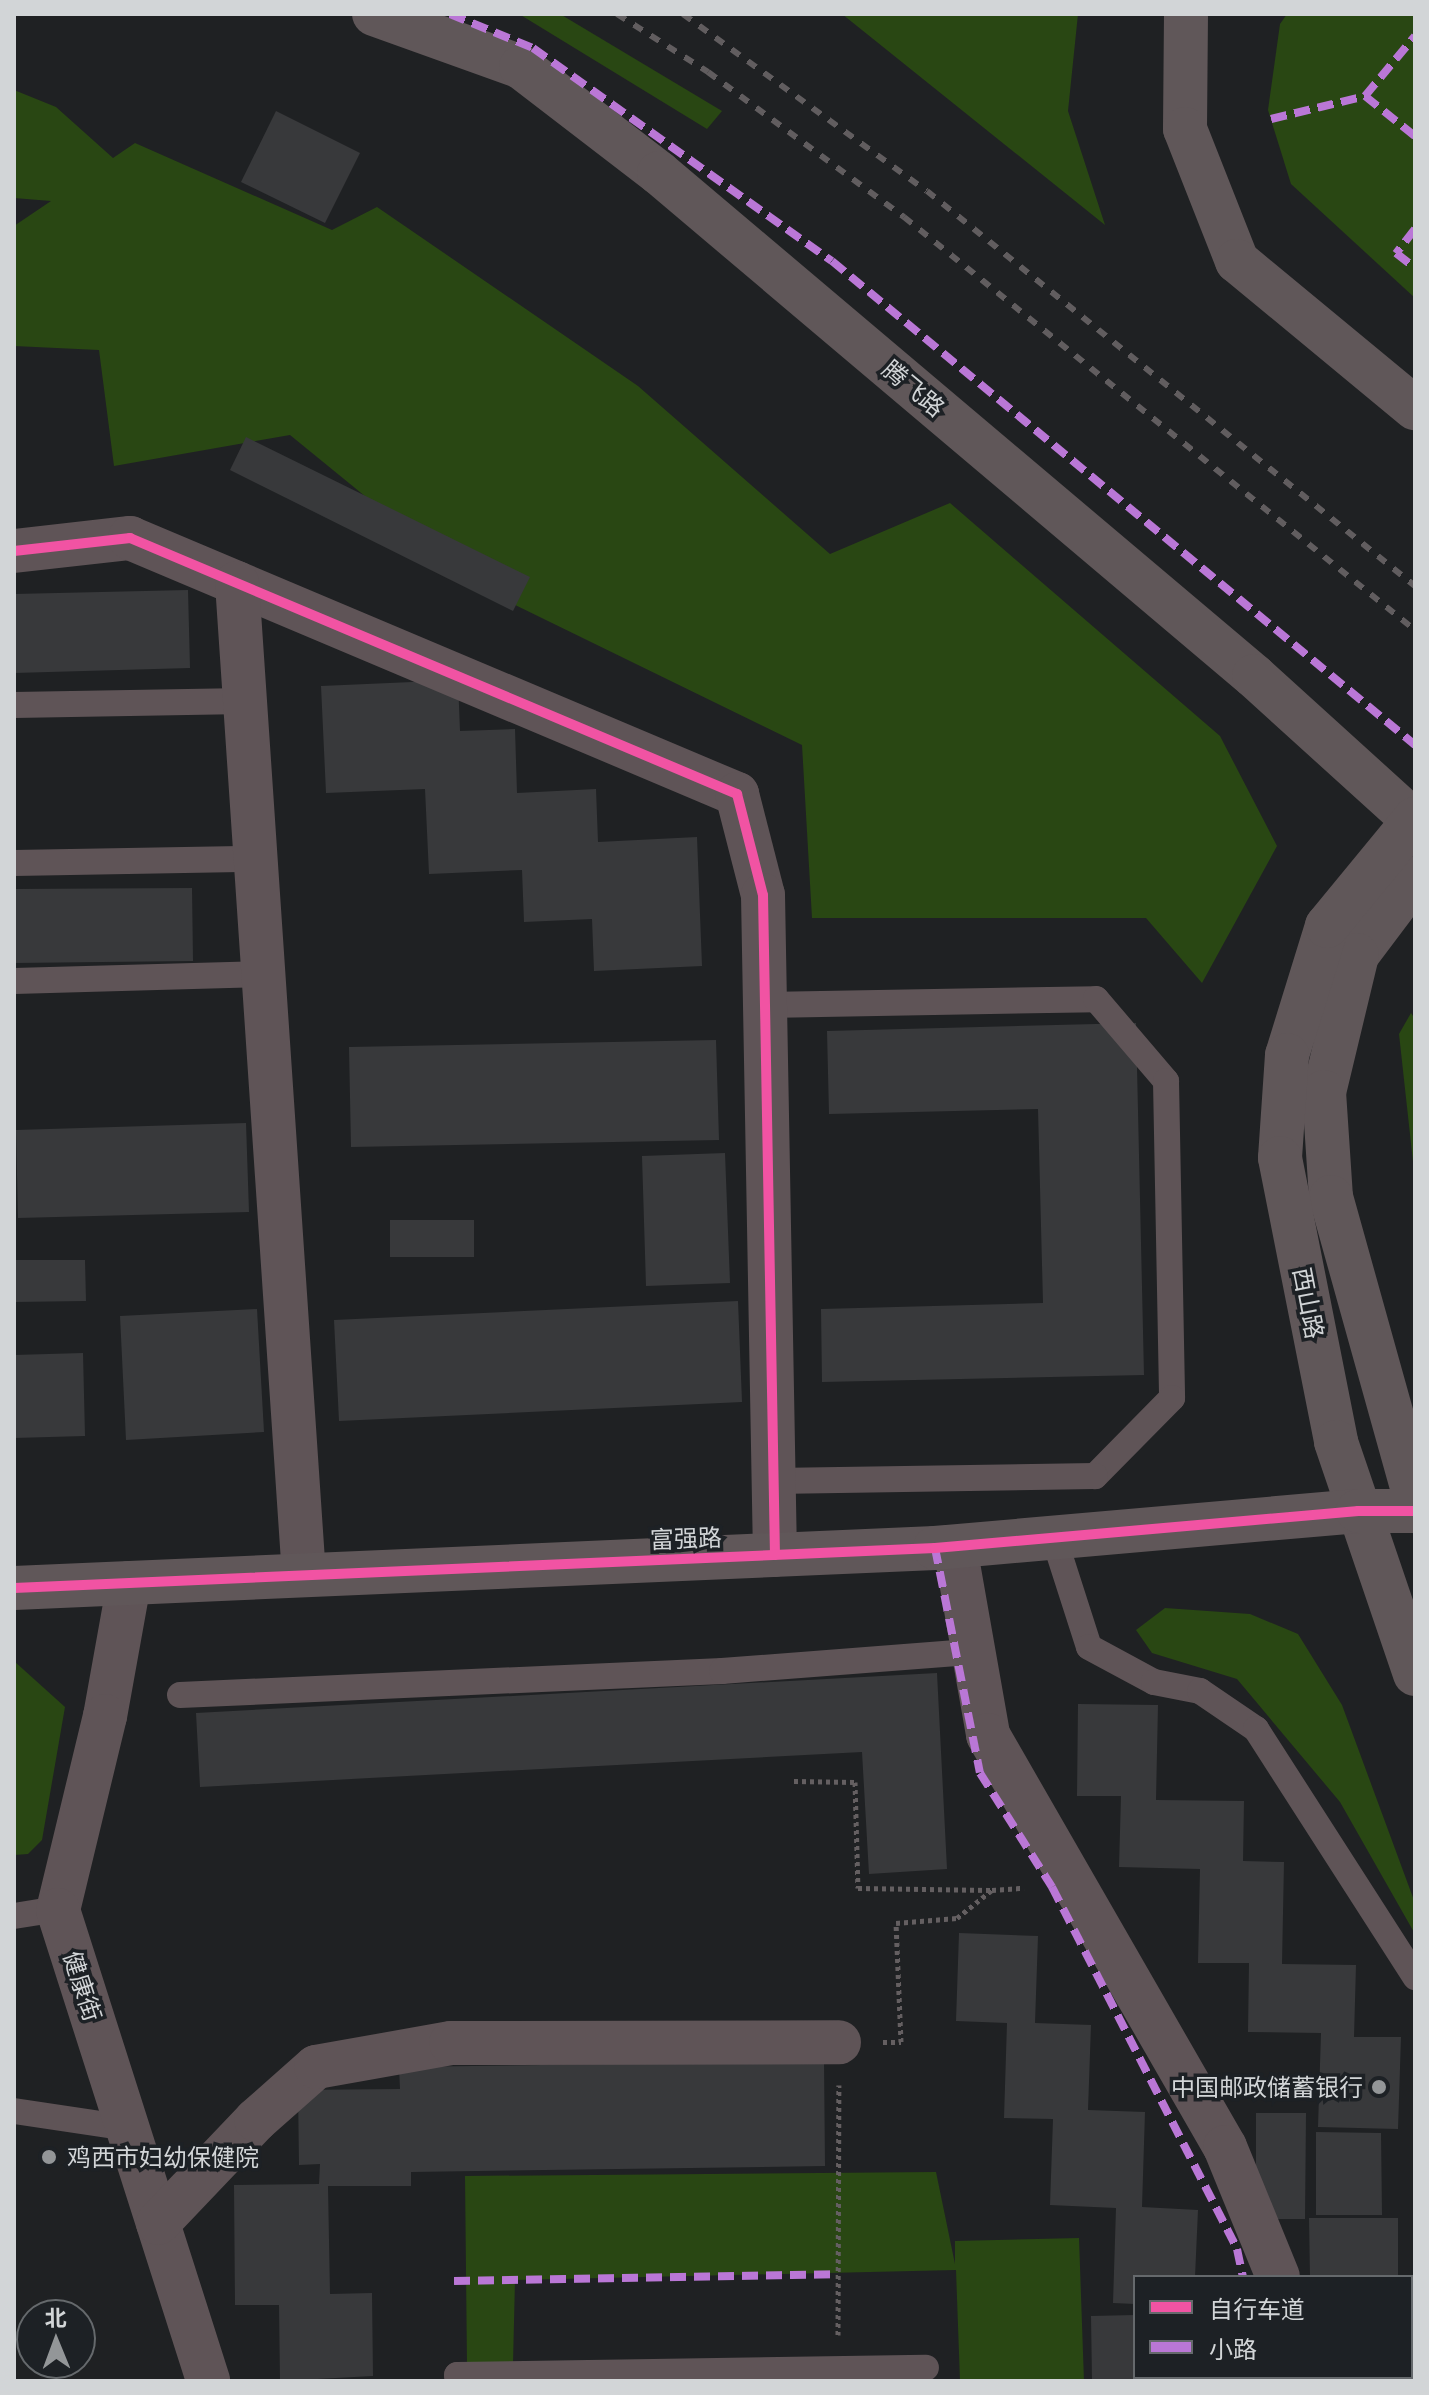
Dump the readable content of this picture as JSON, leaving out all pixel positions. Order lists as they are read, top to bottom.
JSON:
{
  "streets": {
    "street": [
      "腾飞路",
      "西山路",
      "富强路",
      "健康街"
    ]
  },
  "crossings": [
    ["西山路", "富强路"]
  ],
  "places": ["中国邮政储蓄银行", "鸡西市妇幼保健院"],
  "legend": ["自行车道", "小路"],
  "north": "top"
}
